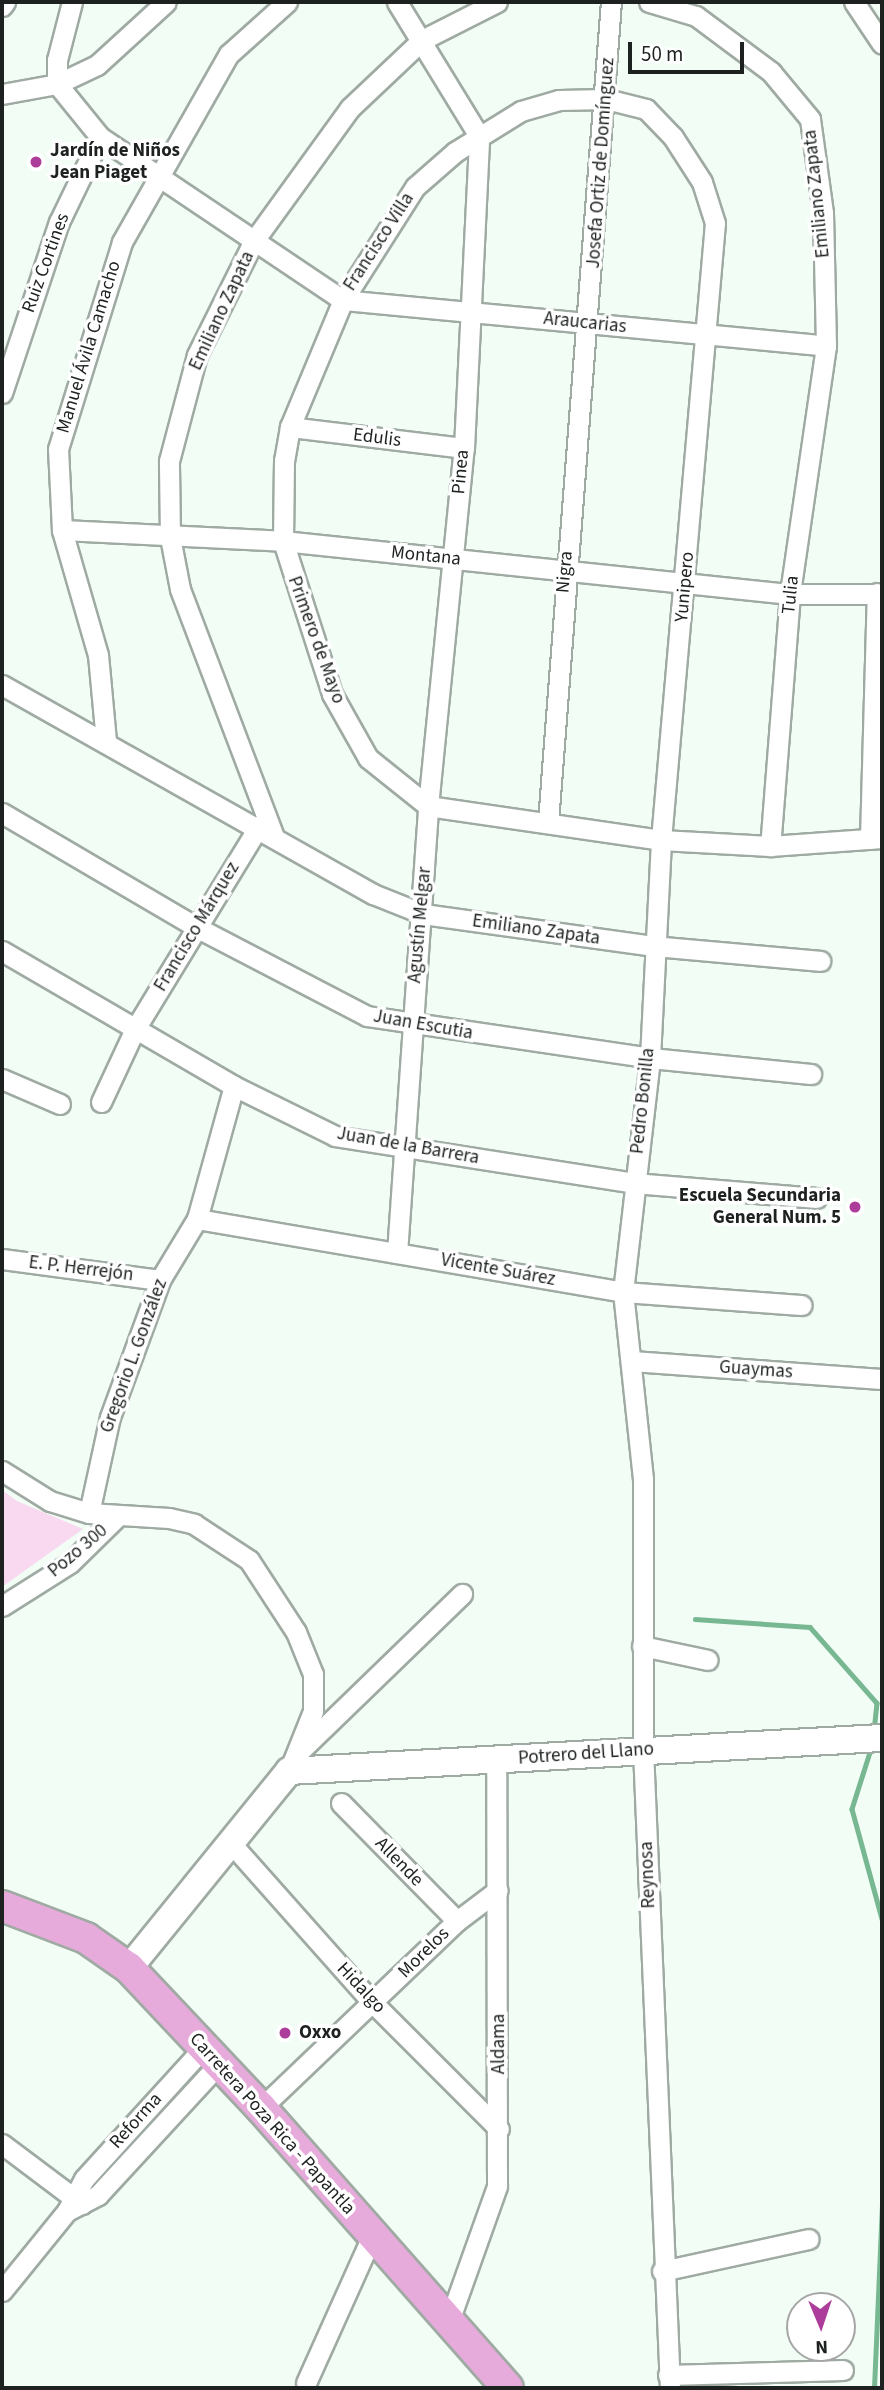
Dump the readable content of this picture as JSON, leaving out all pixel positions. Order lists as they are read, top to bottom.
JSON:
{
  "streets": {
    "main road": ["Carretera Poza Rica - Papantla"],
    "street": [
      "Josefa Ortiz de Domínguez",
      "Emiliano Zapata",
      "Francisco Villa",
      "Ruiz Cortines",
      "Araucarias",
      "Manuel Ávila Camacho",
      "Edulis",
      "Pinea",
      "Montana",
      "Nigra",
      "Yunipero",
      "Tulia",
      "Primero de Mayo",
      "Agustín Melgar",
      "Francisco Márquez",
      "Juan Escutia",
      "Pedro Bonilla",
      "Juan de la Barrera",
      "E. P. Herrejón",
      "Vicente Suárez",
      "Gregorio L. González",
      "Guaymas",
      "Pozo 300",
      "Potrero del Llano",
      "Allende",
      "Reynosa",
      "Morelos",
      "Hidalgo",
      "Aldama",
      "Reforma"
    ]
  },
  "crossings": [
    ["Josefa Ortiz de Domínguez", "Francisco Villa"],
    ["Josefa Ortiz de Domínguez", "Araucarias"],
    ["Josefa Ortiz de Domínguez", "Nigra"],
    ["Emiliano Zapata", "Araucarias"],
    ["Emiliano Zapata", "Manuel Ávila Camacho"],
    ["Emiliano Zapata", "Montana"],
    ["Emiliano Zapata", "Tulia"],
    ["Emiliano Zapata", "Agustín Melgar"],
    ["Emiliano Zapata", "Francisco Márquez"],
    ["Emiliano Zapata", "Pedro Bonilla"],
    ["Francisco Villa", "Araucarias"],
    ["Francisco Villa", "Pinea"],
    ["Francisco Villa", "Yunipero"],
    ["Francisco Villa", "Primero de Mayo"],
    ["Araucarias", "Pinea"],
    ["Araucarias", "Nigra"],
    ["Araucarias", "Yunipero"],
    ["Araucarias", "Tulia"],
    ["Araucarias", "Primero de Mayo"],
    ["Manuel Ávila Camacho", "Montana"],
    ["Edulis", "Pinea"],
    ["Edulis", "Primero de Mayo"],
    ["Pinea", "Montana"],
    ["Pinea", "Primero de Mayo"],
    ["Pinea", "Agustín Melgar"],
    ["Montana", "Nigra"],
    ["Montana", "Yunipero"],
    ["Montana", "Tulia"],
    ["Montana", "Primero de Mayo"],
    ["Yunipero", "Pedro Bonilla"],
    ["Primero de Mayo", "Agustín Melgar"],
    ["Agustín Melgar", "Juan Escutia"],
    ["Agustín Melgar", "Juan de la Barrera"],
    ["Agustín Melgar", "Vicente Suárez"],
    ["Francisco Márquez", "Juan Escutia"],
    ["Francisco Márquez", "Juan de la Barrera"],
    ["Juan Escutia", "Pedro Bonilla"],
    ["Pedro Bonilla", "Juan de la Barrera"],
    ["Pedro Bonilla", "Vicente Suárez"],
    ["Pedro Bonilla", "Guaymas"],
    ["Pedro Bonilla", "Reynosa"],
    ["Juan de la Barrera", "Gregorio L. González"],
    ["E. P. Herrejón", "Gregorio L. González"],
    ["Vicente Suárez", "Gregorio L. González"],
    ["Guaymas", "Reynosa"],
    ["Potrero del Llano", "Reynosa"],
    ["Potrero del Llano", "Aldama"],
    ["Allende", "Morelos"],
    ["Morelos", "Hidalgo"],
    ["Morelos", "Aldama"],
    ["Morelos", "Carretera Poza Rica - Papantla"],
    ["Hidalgo", "Aldama"],
    ["Aldama", "Carretera Poza Rica - Papantla"],
    ["Reforma", "Carretera Poza Rica - Papantla"]
  ],
  "places": ["Jardín de Niños Jean Piaget", "Escuela Secundaria General Num. 5", "Oxxo"],
  "scale_bar": "50 m",
  "north": "bottom"
}
